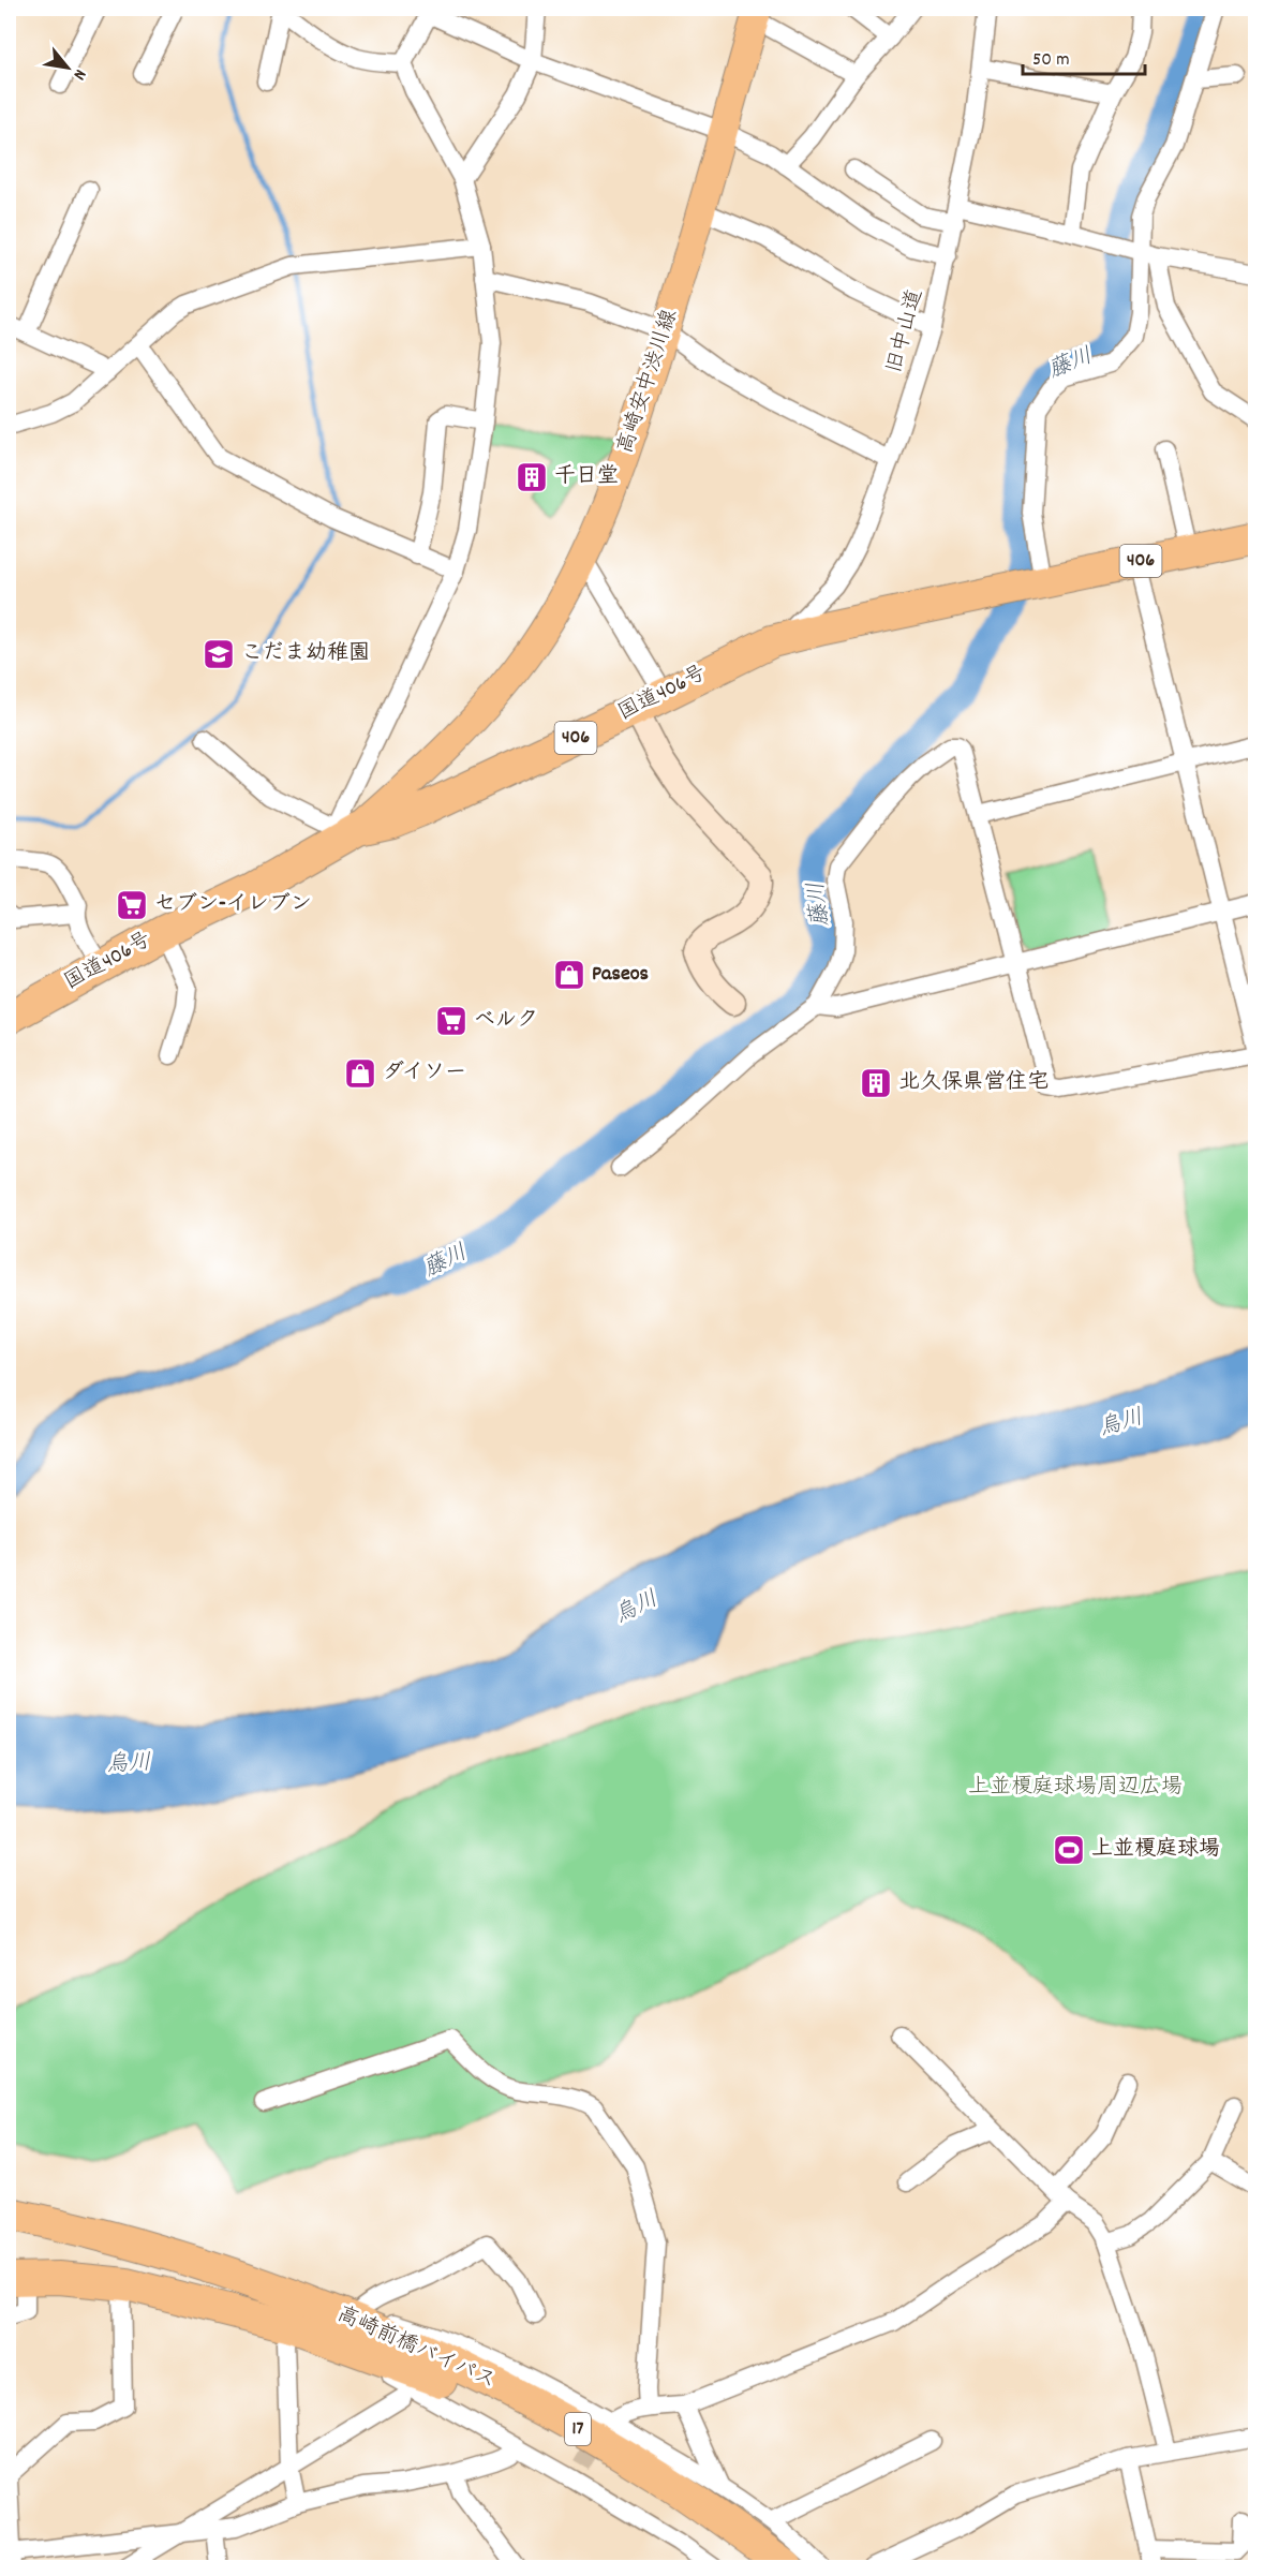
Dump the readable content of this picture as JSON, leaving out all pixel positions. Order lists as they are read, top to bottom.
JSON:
{
  "streets": {
    "highway": [
      "406",
      "国道406号",
      "高崎前橋バイパス",
      "17"
    ],
    "main road": ["高崎安中渋川線"],
    "street": ["旧中山道"]
  },
  "crossings": [
    ["旧中山道", "国道406号"],
    ["高崎安中渋川線", "国道406号"],
    ["高崎前橋バイパス", "17"]
  ],
  "water": ["藤川", "烏川"],
  "parks": ["上並榎庭球場周辺広場"],
  "places": {
    "building": ["千日堂", "北久保県営住宅"],
    "school or university": ["こだま幼稚園"],
    "supermarket": ["セブン-イレブン", "ベルク"],
    "shop": ["Paseos", "ダイソー"],
    "sports": ["上並榎庭球場"]
  },
  "scale_bar": "50 m",
  "north": "bottom right"
}
